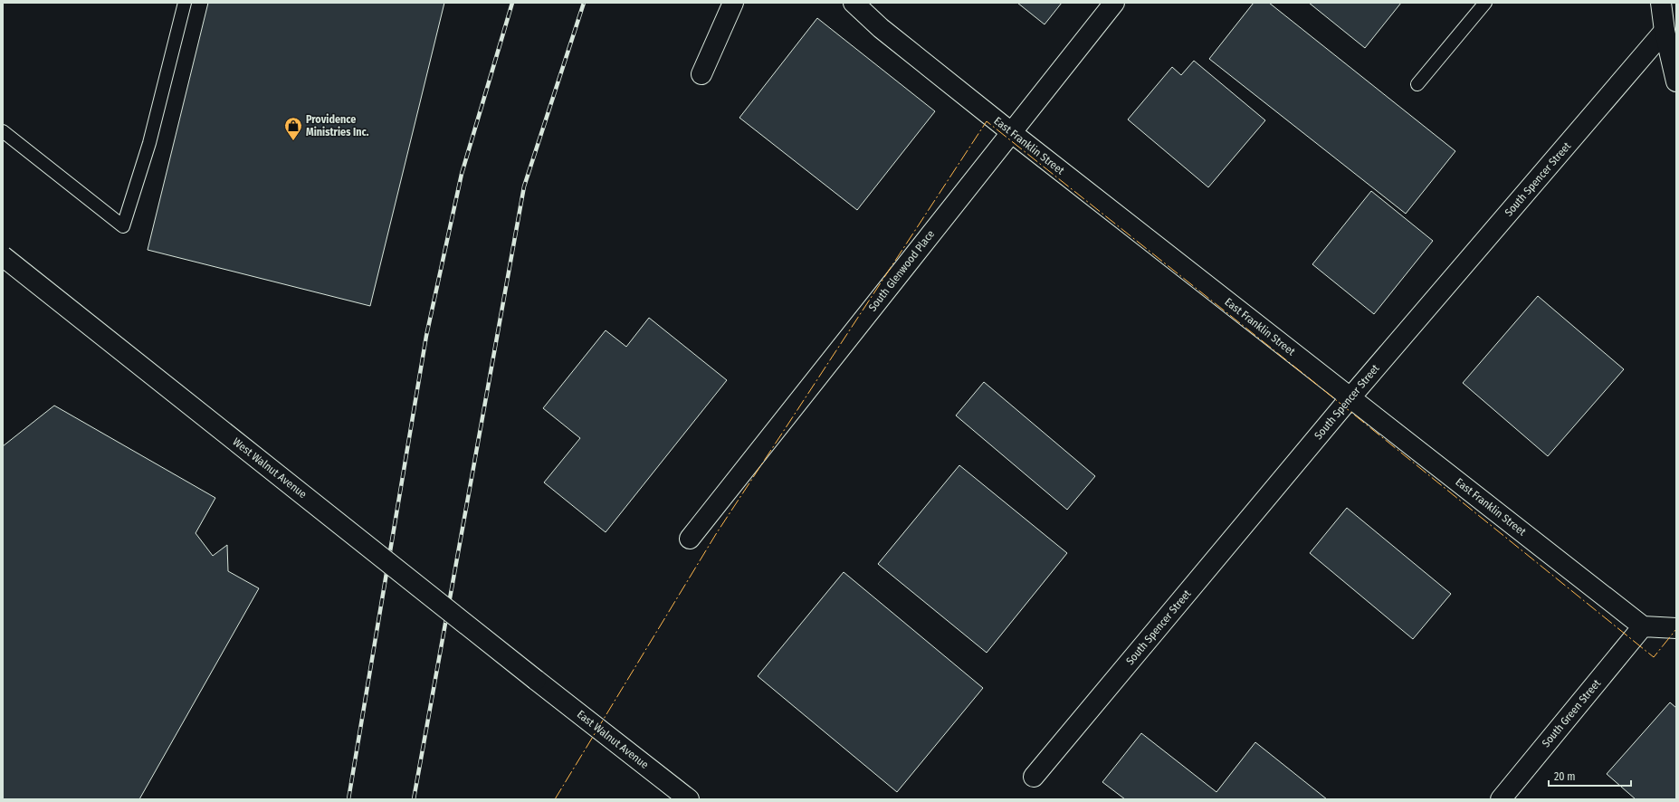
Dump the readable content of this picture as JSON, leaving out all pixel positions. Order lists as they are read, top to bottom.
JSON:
{
  "streets": {
    "street": [
      "East Franklin Street",
      "South Spencer Street",
      "South Glenwood Place",
      "West Walnut Avenue",
      "South Green Street",
      "East Walnut Avenue"
    ]
  },
  "crossings": [
    ["East Franklin Street", "South Spencer Street"],
    ["East Franklin Street", "South Glenwood Place"],
    ["East Franklin Street", "South Green Street"],
    ["West Walnut Avenue", "East Walnut Avenue"]
  ],
  "places": {
    "shop": ["Providence Ministries Inc."]
  },
  "scale_bar": "20 m"
}
